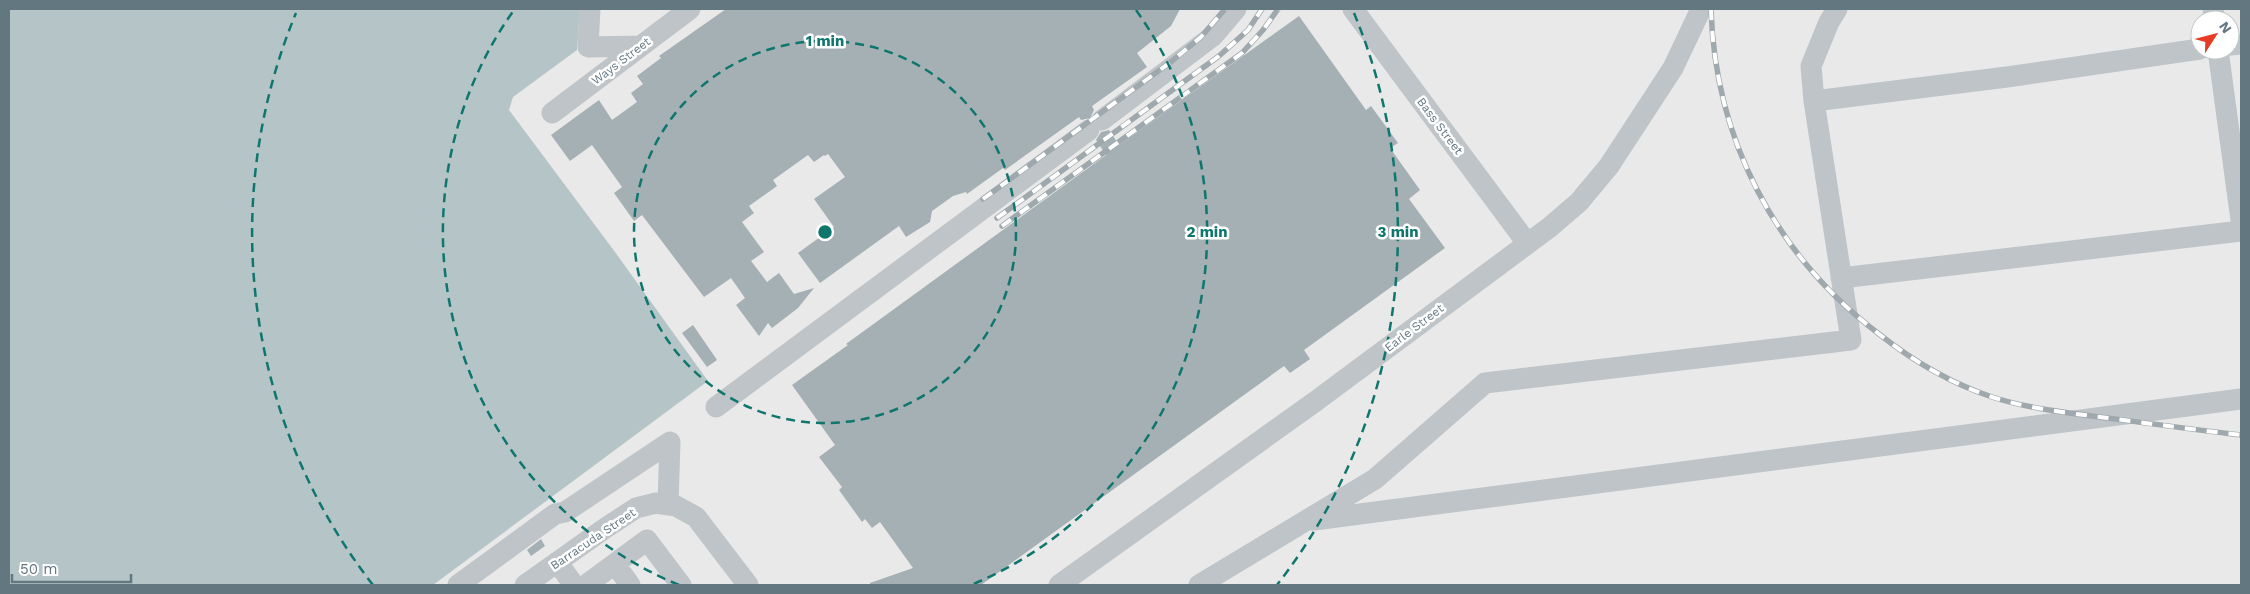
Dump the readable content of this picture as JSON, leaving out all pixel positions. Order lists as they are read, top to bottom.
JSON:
{
  "streets": {
    "street": [
      "Ways Street",
      "Bass Street",
      "Earle Street",
      "Barracuda Street"
    ]
  },
  "crossings": [
    ["Bass Street", "Earle Street"]
  ],
  "scale_bar": "50 m",
  "north": "top right",
  "rings": ["1 min", "2 min", "3 min"]
}
